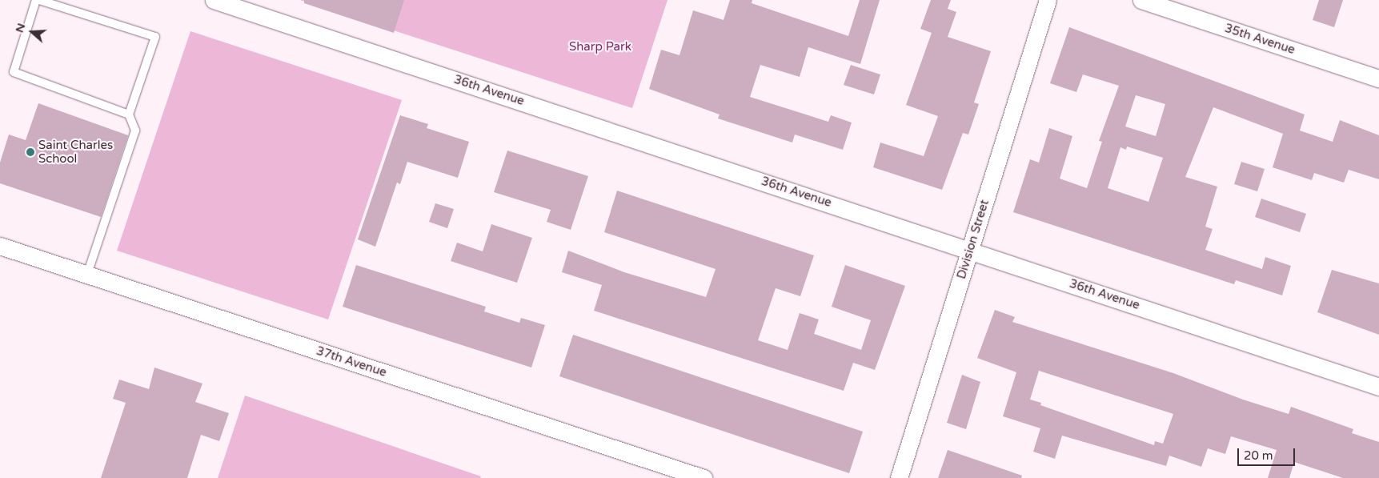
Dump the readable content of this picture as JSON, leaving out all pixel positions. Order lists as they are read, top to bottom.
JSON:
{
  "streets": {
    "street": [
      "35th Avenue",
      "36th Avenue",
      "Division Street",
      "37th Avenue"
    ]
  },
  "crossings": [
    ["36th Avenue", "Division Street"]
  ],
  "parks": ["Sharp Park"],
  "places": ["Saint Charles School"],
  "scale_bar": "20 m",
  "north": "left"
}
